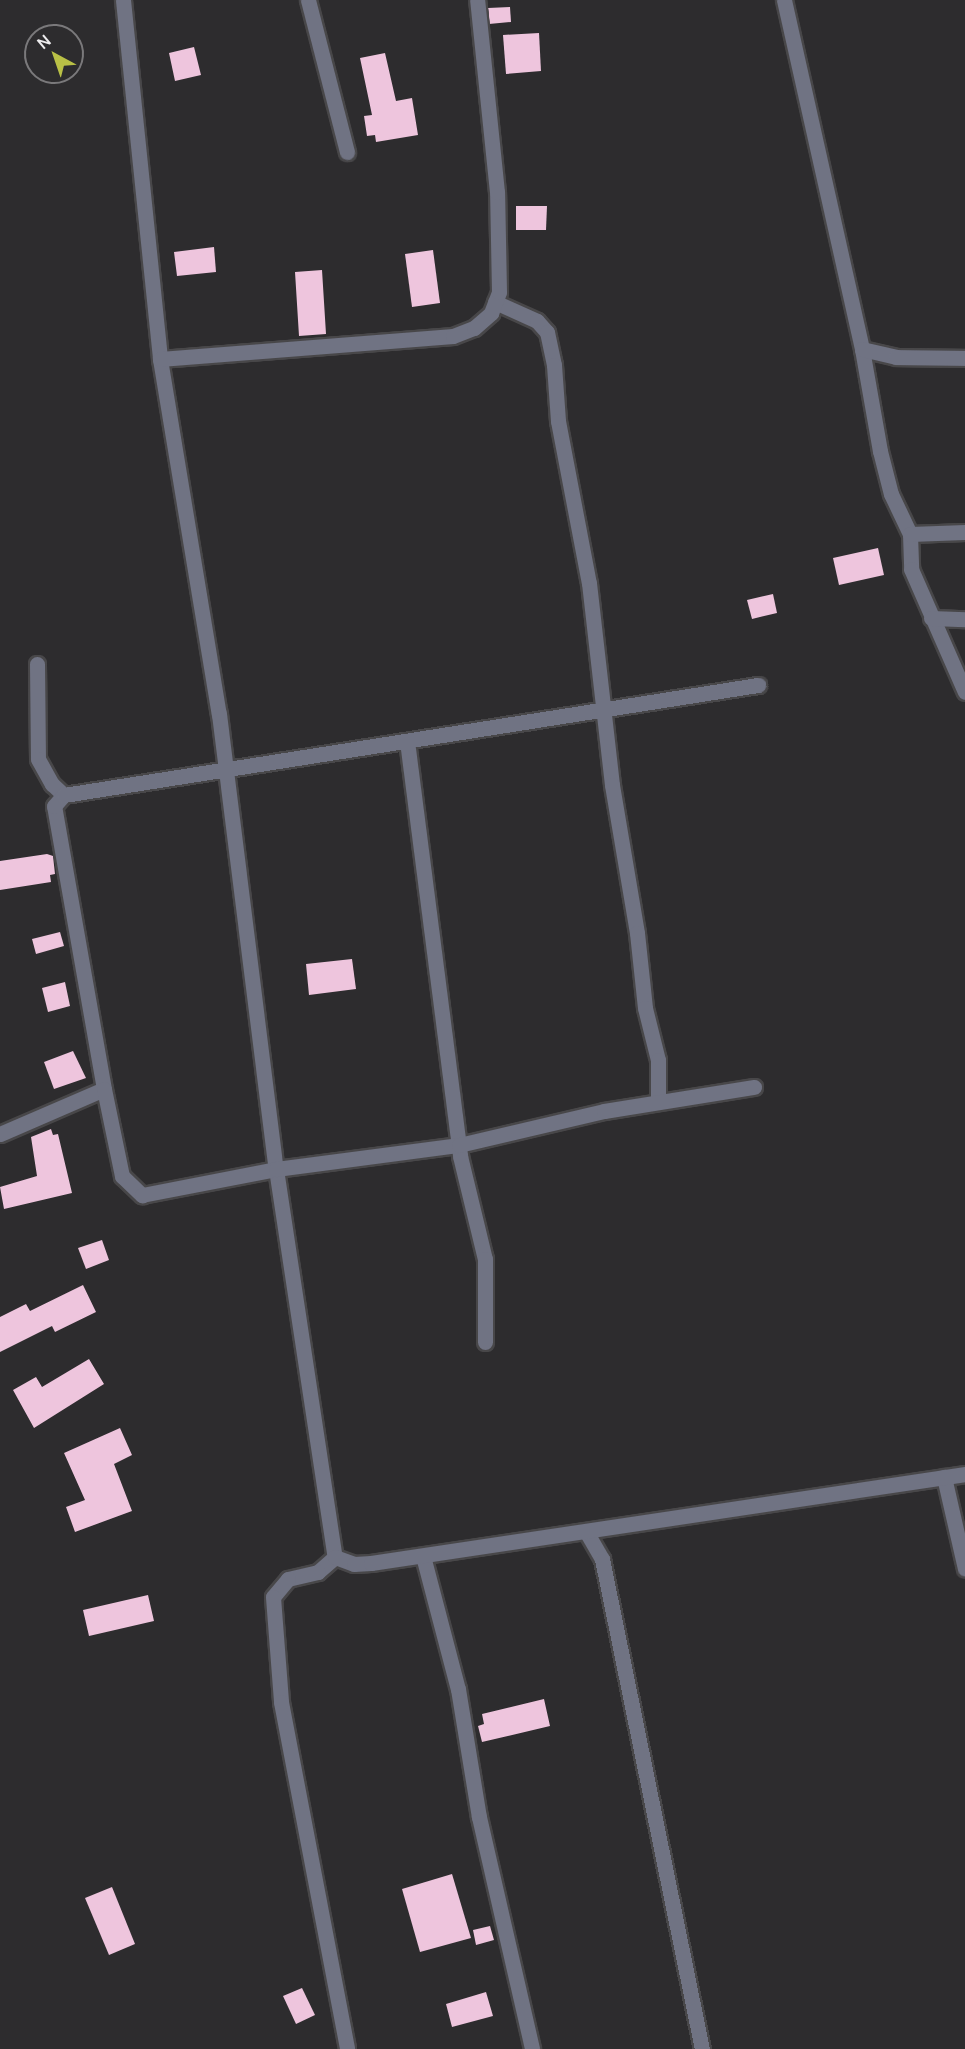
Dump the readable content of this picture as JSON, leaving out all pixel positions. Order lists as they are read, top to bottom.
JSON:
{
  "north": "top left"
}
